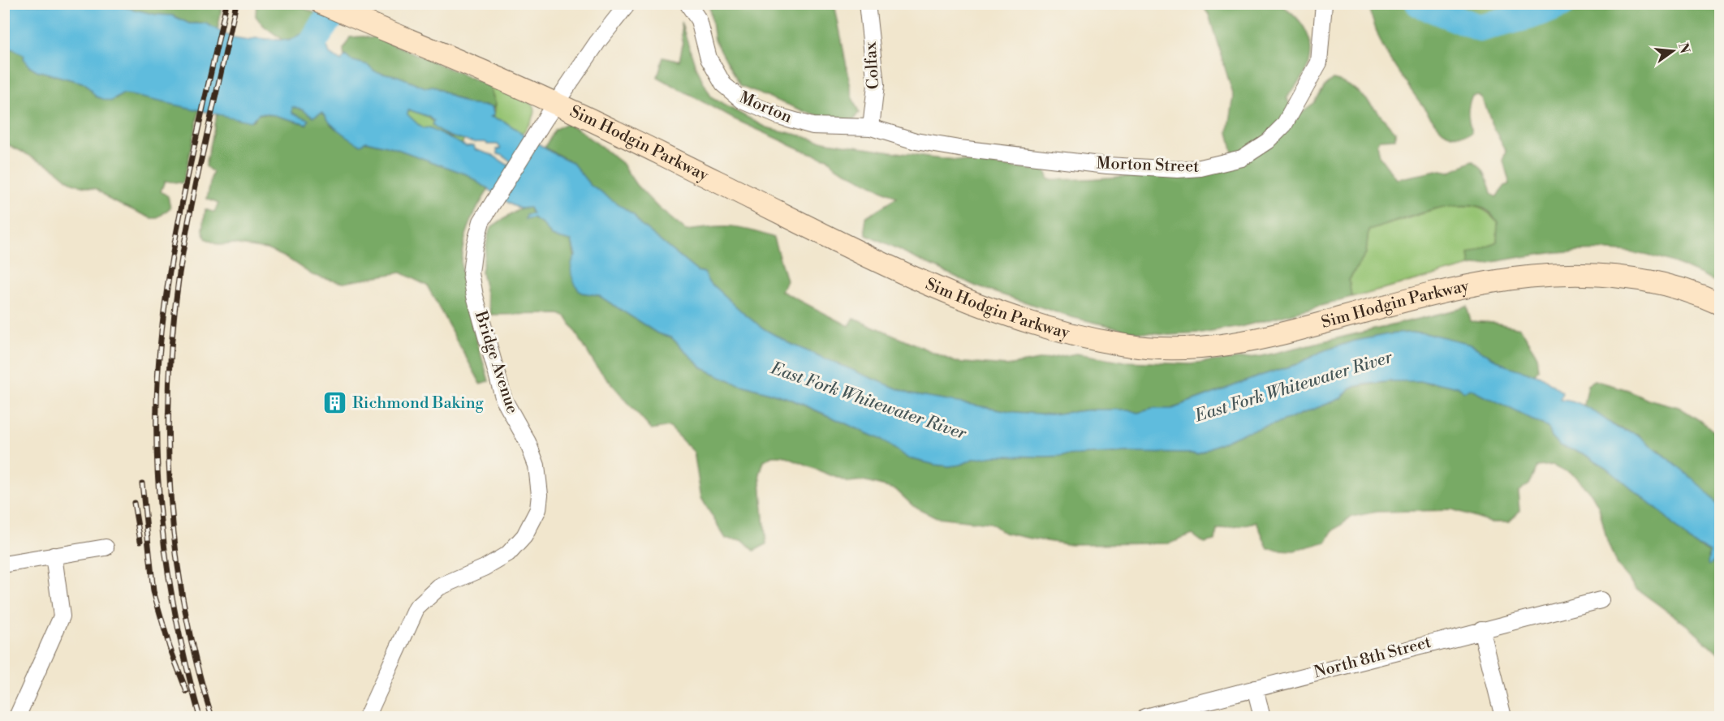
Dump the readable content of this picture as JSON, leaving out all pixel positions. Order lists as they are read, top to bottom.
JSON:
{
  "streets": {
    "street": [
      "Colfax",
      "Morton",
      "Sim Hodgin Parkway",
      "Morton Street",
      "Bridge Avenue",
      "North 8th Street"
    ]
  },
  "crossings": [
    ["Colfax", "Morton"],
    ["Colfax", "Morton Street"],
    ["Morton", "Morton Street"],
    ["Sim Hodgin Parkway", "Bridge Avenue"]
  ],
  "water": ["East Fork Whitewater River"],
  "places": {
    "building": ["Richmond Baking"]
  },
  "north": "right"
}
